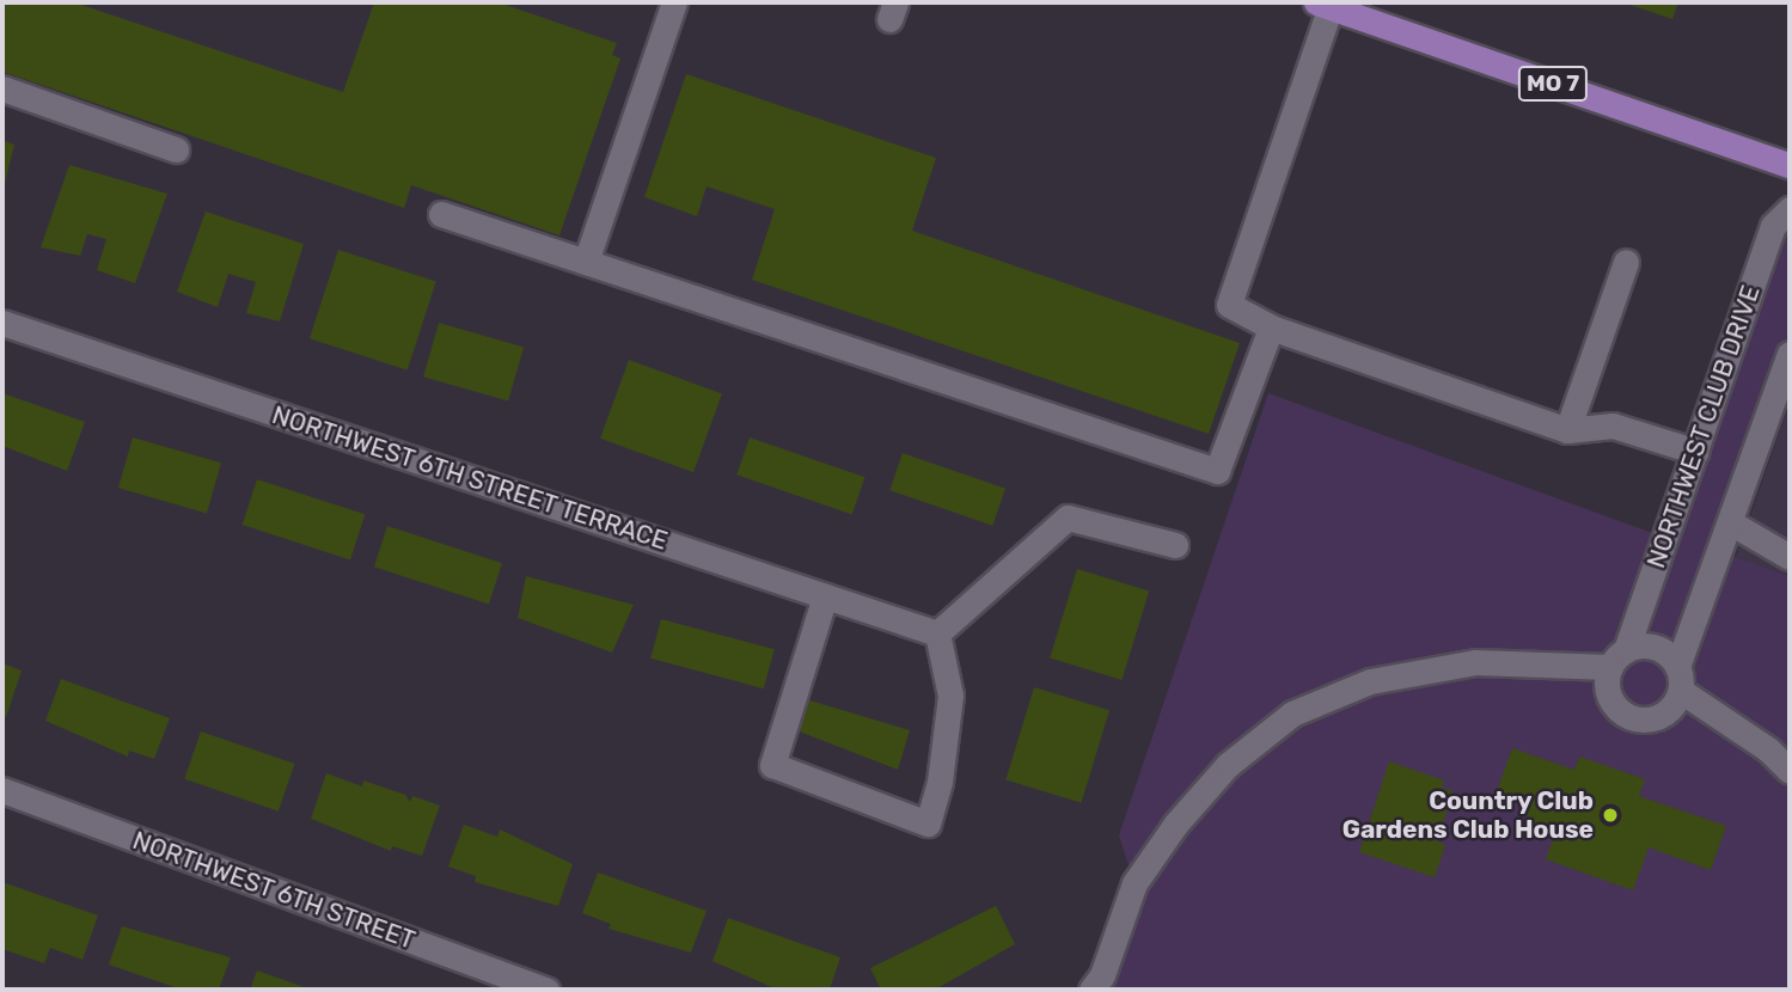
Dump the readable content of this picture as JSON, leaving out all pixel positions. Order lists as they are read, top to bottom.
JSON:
{
  "streets": {
    "main road": ["MO 7"],
    "street": ["NORTHWEST CLUB DRIVE", "NORTHWEST 6TH STREET TERRACE", "NORTHWEST 6TH STREET"]
  },
  "places": ["Country Club Gardens Club House"]
}
